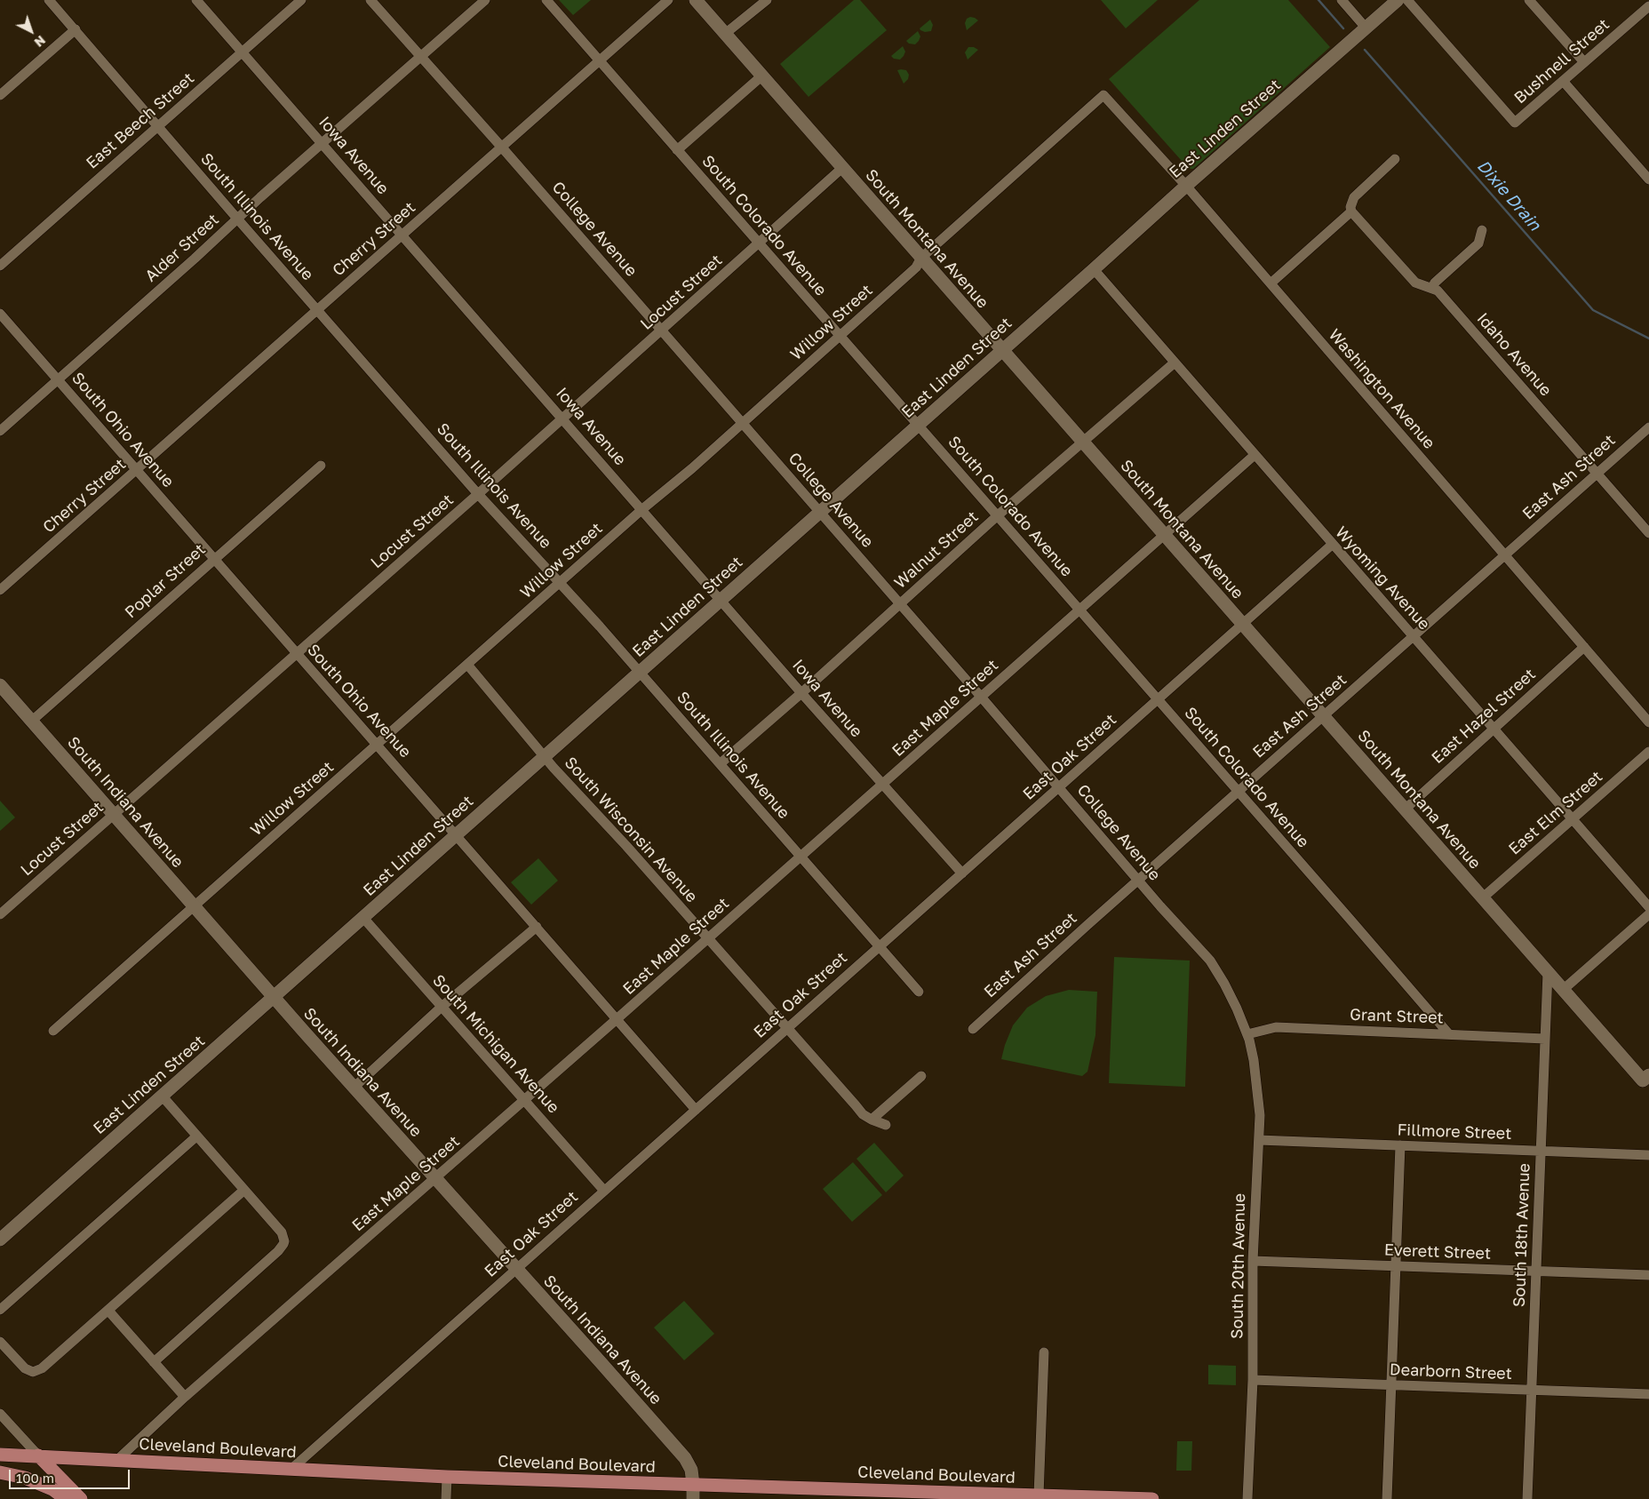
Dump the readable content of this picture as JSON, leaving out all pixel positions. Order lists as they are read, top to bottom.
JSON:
{
  "streets": {
    "main road": [
      "East Linden Street",
      "South Montana Avenue",
      "South Indiana Avenue",
      "Cleveland Boulevard"
    ],
    "street": [
      "Bushnell Street",
      "East Beech Street",
      "Iowa Avenue",
      "South Illinois Avenue",
      "South Colorado Avenue",
      "College Avenue",
      "Cherry Street",
      "Alder Street",
      "Locust Street",
      "Willow Street",
      "Idaho Avenue",
      "Washington Avenue",
      "South Ohio Avenue",
      "East Ash Street",
      "Walnut Street",
      "Wyoming Avenue",
      "Poplar Street",
      "East Maple Street",
      "East Hazel Street",
      "East Oak Street",
      "East Elm Street",
      "South Wisconsin Avenue",
      "Grant Street",
      "South Michigan Avenue",
      "Fillmore Street",
      "South 18th Avenue",
      "Everett Street",
      "South 20th Avenue",
      "Dearborn Street"
    ]
  },
  "crossings": [
    ["East Beech Street", "Iowa Avenue"],
    ["East Beech Street", "South Illinois Avenue"],
    ["East Linden Street", "Iowa Avenue"],
    ["East Linden Street", "South Illinois Avenue"],
    ["East Linden Street", "South Colorado Avenue"],
    ["East Linden Street", "College Avenue"],
    ["East Linden Street", "South Montana Avenue"],
    ["East Linden Street", "Washington Avenue"],
    ["East Linden Street", "South Ohio Avenue"],
    ["East Linden Street", "Wyoming Avenue"],
    ["East Linden Street", "South Indiana Avenue"],
    ["East Linden Street", "South Wisconsin Avenue"],
    ["East Linden Street", "South Michigan Avenue"],
    ["Iowa Avenue", "Cherry Street"],
    ["Iowa Avenue", "Alder Street"],
    ["Iowa Avenue", "Locust Street"],
    ["Iowa Avenue", "Willow Street"],
    ["Iowa Avenue", "Walnut Street"],
    ["Iowa Avenue", "East Maple Street"],
    ["Iowa Avenue", "East Oak Street"],
    ["South Illinois Avenue", "Cherry Street"],
    ["South Illinois Avenue", "Alder Street"],
    ["South Illinois Avenue", "Locust Street"],
    ["South Illinois Avenue", "Willow Street"],
    ["South Illinois Avenue", "Walnut Street"],
    ["South Illinois Avenue", "East Maple Street"],
    ["South Illinois Avenue", "East Oak Street"],
    ["South Colorado Avenue", "Cherry Street"],
    ["South Colorado Avenue", "Locust Street"],
    ["South Colorado Avenue", "Willow Street"],
    ["South Colorado Avenue", "East Ash Street"],
    ["South Colorado Avenue", "Walnut Street"],
    ["South Colorado Avenue", "East Maple Street"],
    ["South Colorado Avenue", "East Oak Street"],
    ["South Colorado Avenue", "Grant Street"],
    ["College Avenue", "Cherry Street"],
    ["College Avenue", "Alder Street"],
    ["College Avenue", "Locust Street"],
    ["College Avenue", "Willow Street"],
    ["College Avenue", "East Ash Street"],
    ["College Avenue", "Walnut Street"],
    ["College Avenue", "East Maple Street"],
    ["College Avenue", "East Oak Street"],
    ["College Avenue", "Grant Street"],
    ["College Avenue", "South 20th Avenue"],
    ["Cherry Street", "South Ohio Avenue"],
    ["South Montana Avenue", "Locust Street"],
    ["South Montana Avenue", "Willow Street"],
    ["South Montana Avenue", "East Ash Street"],
    ["South Montana Avenue", "Walnut Street"],
    ["South Montana Avenue", "East Maple Street"],
    ["South Montana Avenue", "East Hazel Street"],
    ["South Montana Avenue", "East Oak Street"],
    ["South Montana Avenue", "East Elm Street"],
    ["South Montana Avenue", "South 18th Avenue"],
    ["Alder Street", "South Ohio Avenue"],
    ["Locust Street", "South Ohio Avenue"],
    ["Locust Street", "South Indiana Avenue"],
    ["Willow Street", "Washington Avenue"],
    ["Willow Street", "South Ohio Avenue"],
    ["Willow Street", "South Indiana Avenue"],
    ["Willow Street", "South Wisconsin Avenue"],
    ["Idaho Avenue", "East Ash Street"],
    ["Washington Avenue", "East Ash Street"],
    ["Washington Avenue", "East Hazel Street"],
    ["South Ohio Avenue", "Poplar Street"],
    ["South Ohio Avenue", "East Maple Street"],
    ["South Ohio Avenue", "East Oak Street"],
    ["East Ash Street", "Wyoming Avenue"],
    ["Walnut Street", "Wyoming Avenue"],
    ["Wyoming Avenue", "East Maple Street"],
    ["Wyoming Avenue", "East Hazel Street"],
    ["Wyoming Avenue", "East Oak Street"],
    ["Wyoming Avenue", "East Elm Street"],
    ["Poplar Street", "South Indiana Avenue"],
    ["East Maple Street", "South Indiana Avenue"],
    ["East Maple Street", "South Wisconsin Avenue"],
    ["East Maple Street", "South Michigan Avenue"],
    ["East Maple Street", "Cleveland Boulevard"],
    ["East Oak Street", "South Indiana Avenue"],
    ["East Oak Street", "South Wisconsin Avenue"],
    ["East Oak Street", "South Michigan Avenue"],
    ["East Oak Street", "Cleveland Boulevard"],
    ["South Indiana Avenue", "Cleveland Boulevard"],
    ["Grant Street", "South 18th Avenue"],
    ["Grant Street", "South 20th Avenue"],
    ["Fillmore Street", "South 18th Avenue"],
    ["Fillmore Street", "South 20th Avenue"],
    ["South 18th Avenue", "Everett Street"],
    ["South 18th Avenue", "Dearborn Street"],
    ["Everett Street", "South 20th Avenue"],
    ["South 20th Avenue", "Dearborn Street"]
  ],
  "water": ["Dixie Drain"],
  "scale_bar": "100 m",
  "north": "bottom right"
}
